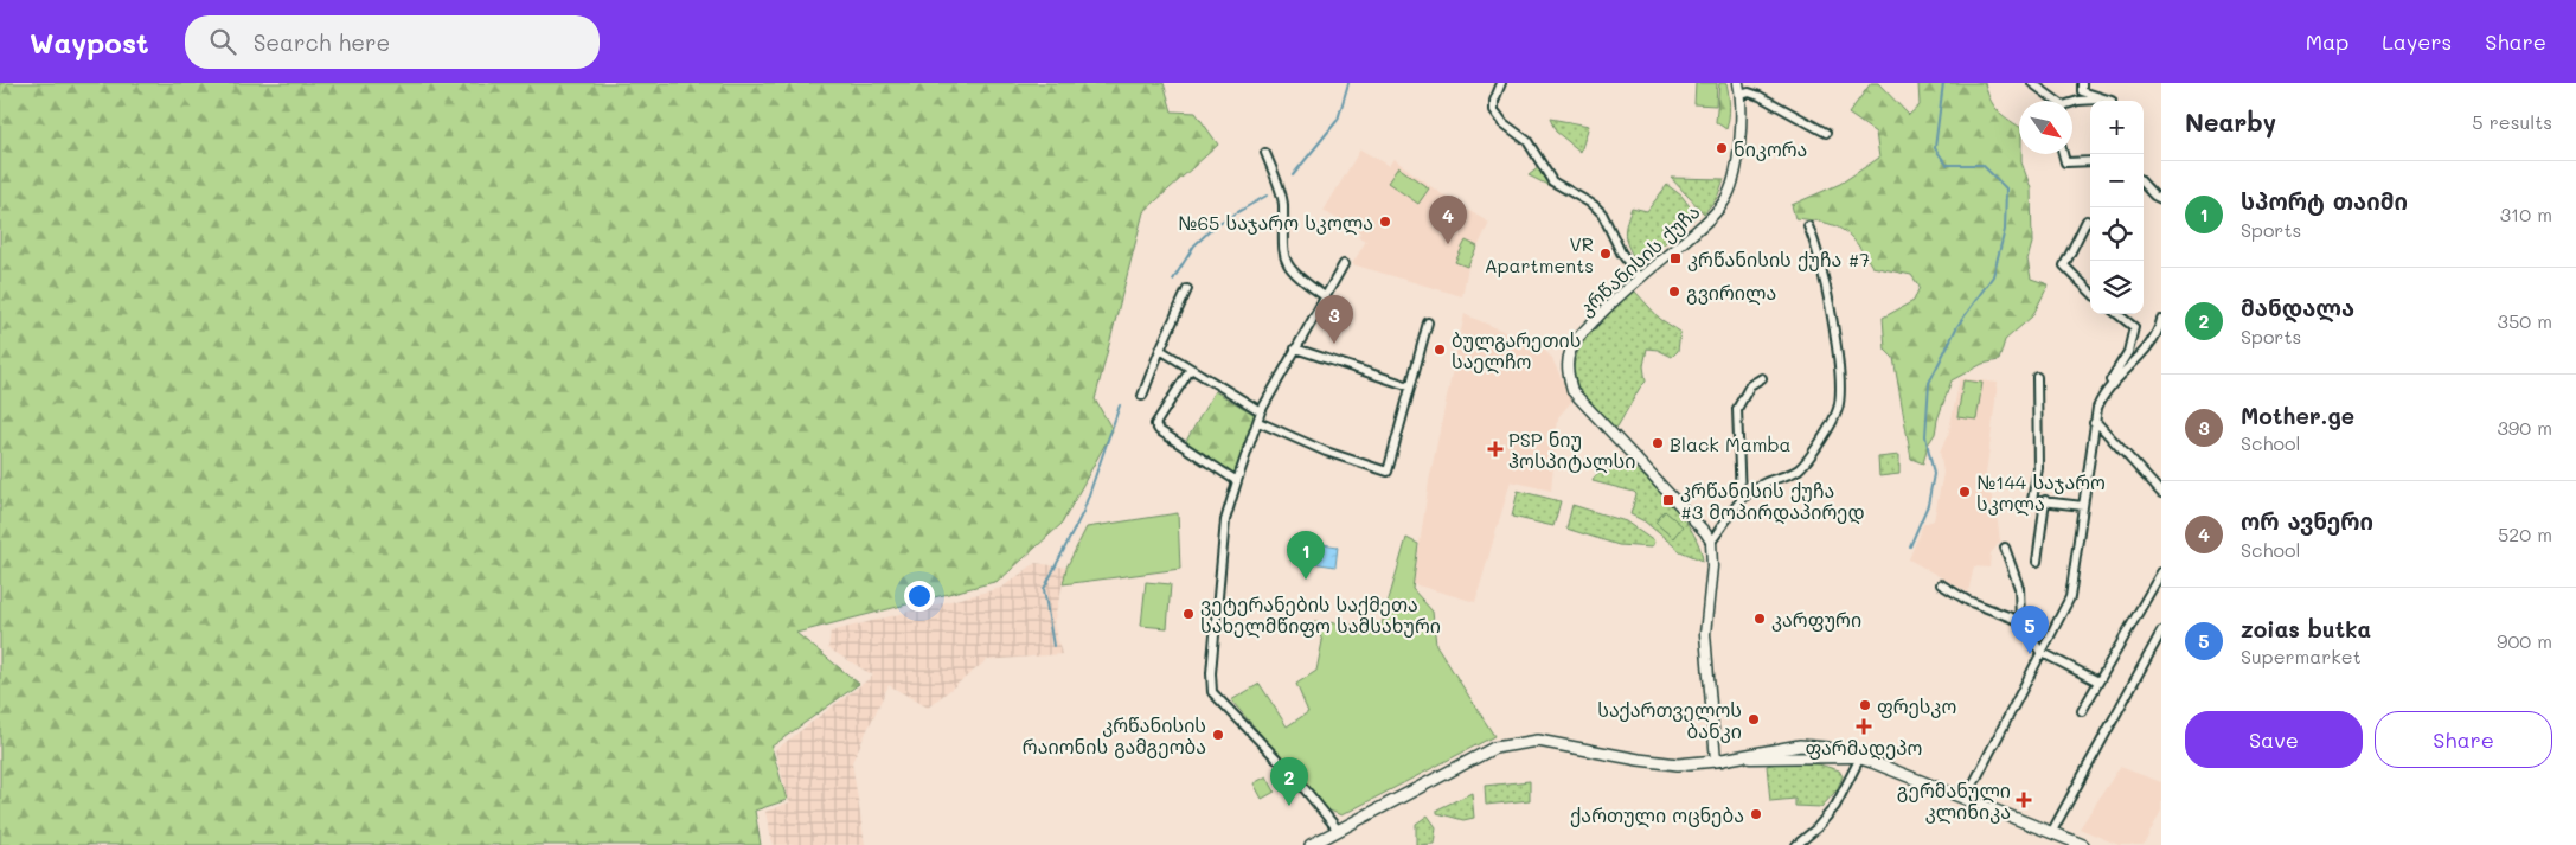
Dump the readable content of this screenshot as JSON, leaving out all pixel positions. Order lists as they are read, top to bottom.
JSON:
{
  "streets": {
    "street": ["კრწანისის ქუჩა"]
  },
  "places": {
    "other": [
      "ნიკორა",
      "№65 საჯარო სკოლა",
      "VR Apartments",
      "გვირილა",
      "ბულგარეთის საელჩო",
      "Black Mamba",
      "№144 საჯარო სკოლა",
      "ვეტერანების საქმეთა სახელმწიფო სამსახური",
      "კარფური",
      "ფრესკო",
      "საქართველოს ბანკი",
      "კრწანისის რაიონის გამგეობა",
      "ქართული ოცნება"
    ],
    "transit": ["კრწანისის ქუჩა #7", "კრწანისის ქუჩა #3 მოპირდაპირედ"],
    "health": ["PSP ნიუ ჰოსპიტალსი", "ფარმადეპო", "გერმანული კლინიკა"]
  },
  "north": "bottom right",
  "page": {
    "header": "Waypost",
    "search": "Search here",
    "nav": ["Map", "Layers", "Share"],
    "heading": ["Nearby", "5 results"],
    "map_buttons": ["+", "−"],
    "list": [
      {
        "mark": "1",
        "name": "სპორტ თაიმი",
        "note": "Sports",
        "value": "310 m"
      },
      {
        "mark": "2",
        "name": "მანდალა",
        "note": "Sports",
        "value": "350 m"
      },
      {
        "mark": "3",
        "name": "Mother.ge",
        "note": "School",
        "value": "390 m"
      },
      {
        "mark": "4",
        "name": "ორ ავნერი",
        "note": "School",
        "value": "520 m"
      },
      {
        "mark": "5",
        "name": "zoias butka",
        "note": "Supermarket",
        "value": "900 m"
      }
    ],
    "pins": [
      "4",
      "3",
      "1",
      "5",
      "2"
    ],
    "buttons": ["Save", "Share"]
  }
}
